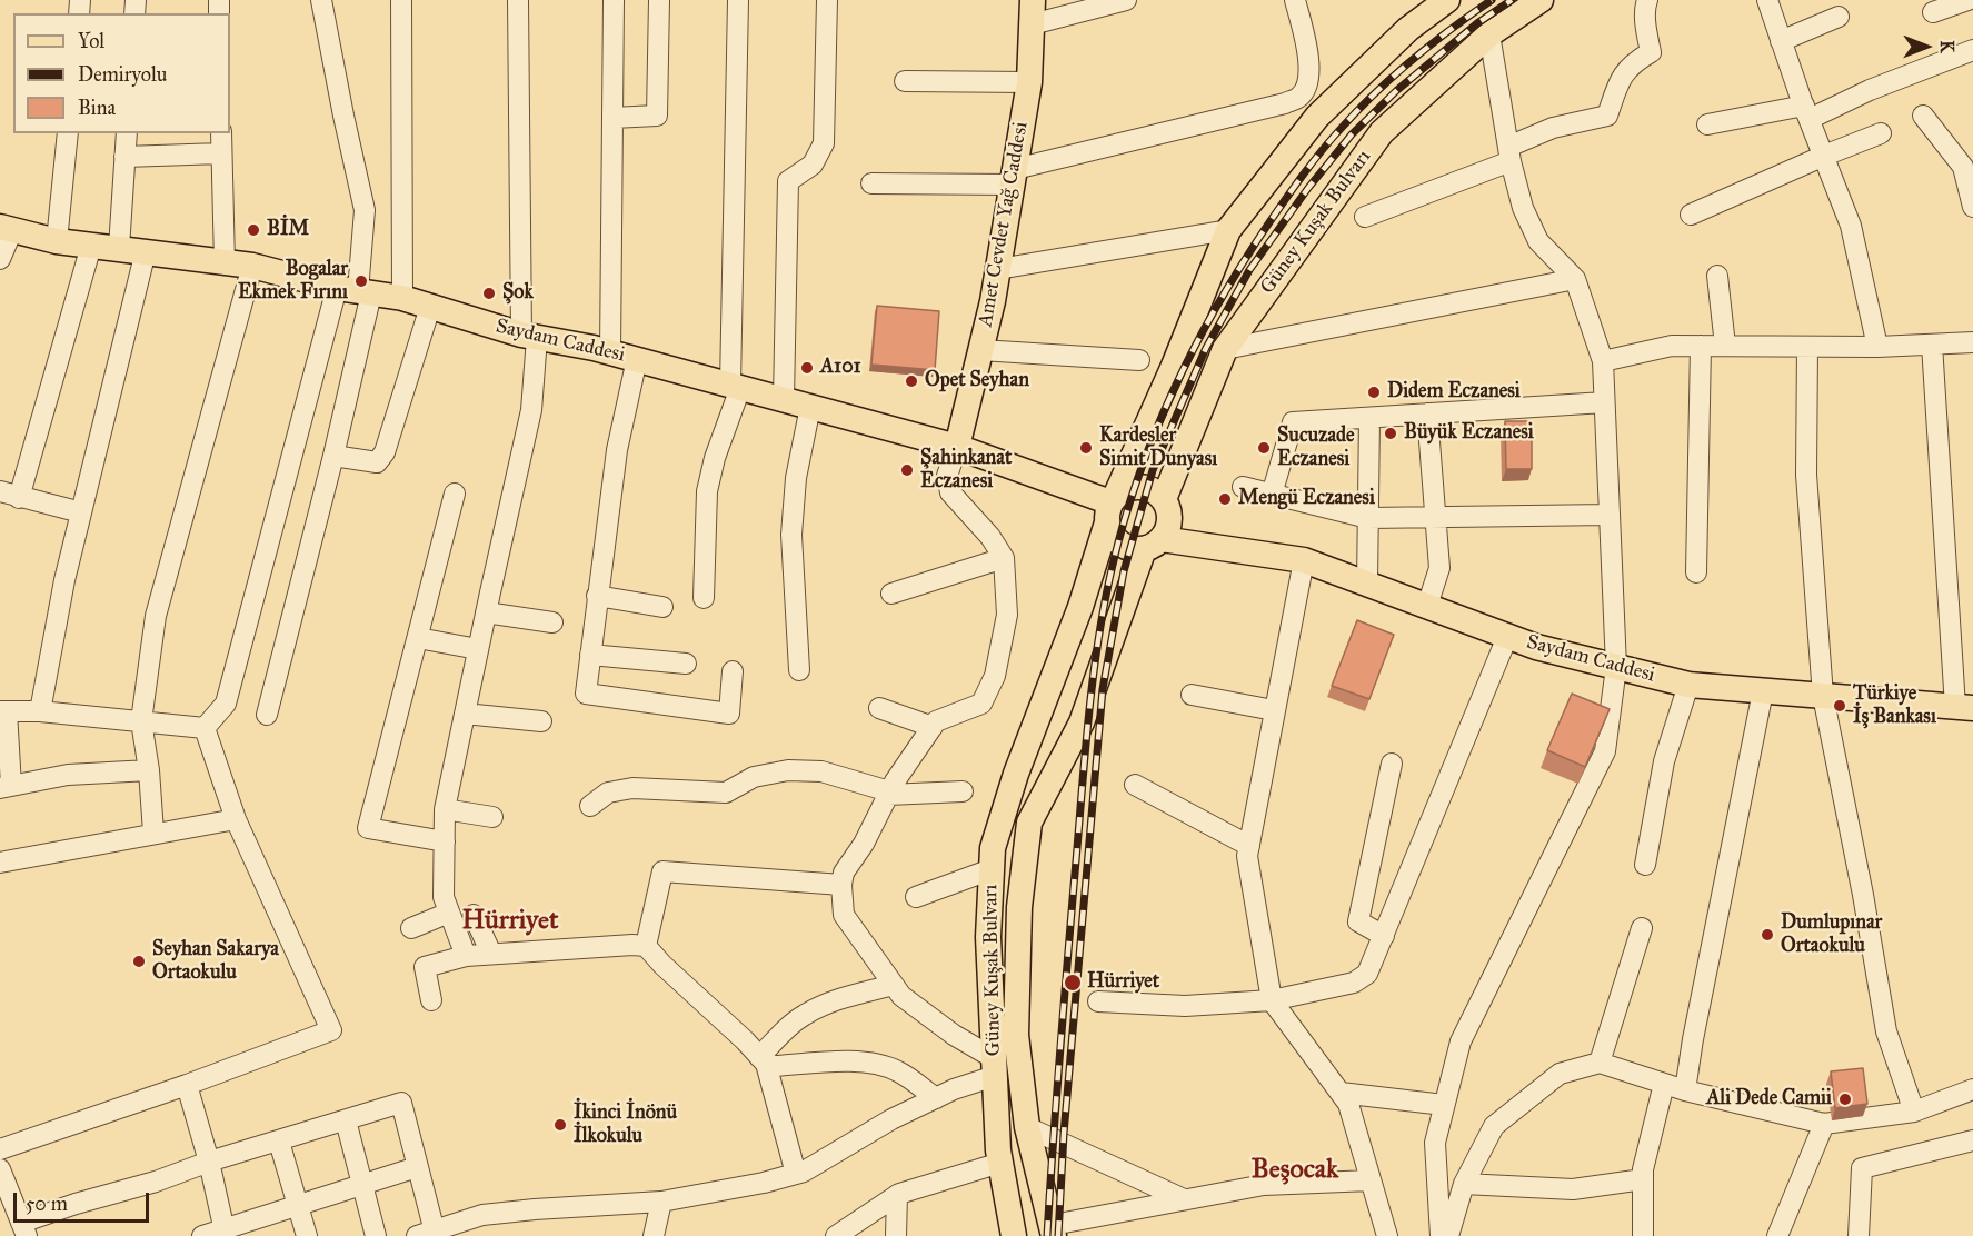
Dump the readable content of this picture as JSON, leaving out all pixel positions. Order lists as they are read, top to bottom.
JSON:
{
  "streets": {
    "main road": ["Güney Kuşak Bulvarı", "Amet Cevdet Yağ Caddesi", "Saydam Caddesi"]
  },
  "crossings": [
    ["Güney Kuşak Bulvarı", "Saydam Caddesi"],
    ["Amet Cevdet Yağ Caddesi", "Saydam Caddesi"]
  ],
  "districts": ["Hürriyet", "Beşocak"],
  "places": [
    "BİM",
    "Bogalar Ekmek Fırını",
    "Şok",
    "A101",
    "Opet Seyhan",
    "Didem Eczanesi",
    "Büyük Eczanesi",
    "Kardesler Simit Dunyası",
    "Sucuzade Eczanesi",
    "Şahinkanat Eczanesi",
    "Mengü Eczanesi",
    "Türkiye İş Bankası",
    "Dumlupınar Ortaokulu",
    "Seyhan Sakarya Ortaokulu",
    "Hürriyet",
    "Ali Dede Camii",
    "İkinci İnönü İlkokulu"
  ],
  "legend": ["Yol", "Demiryolu", "Bina"],
  "scale_bar": "50 m",
  "north": "right"
}
